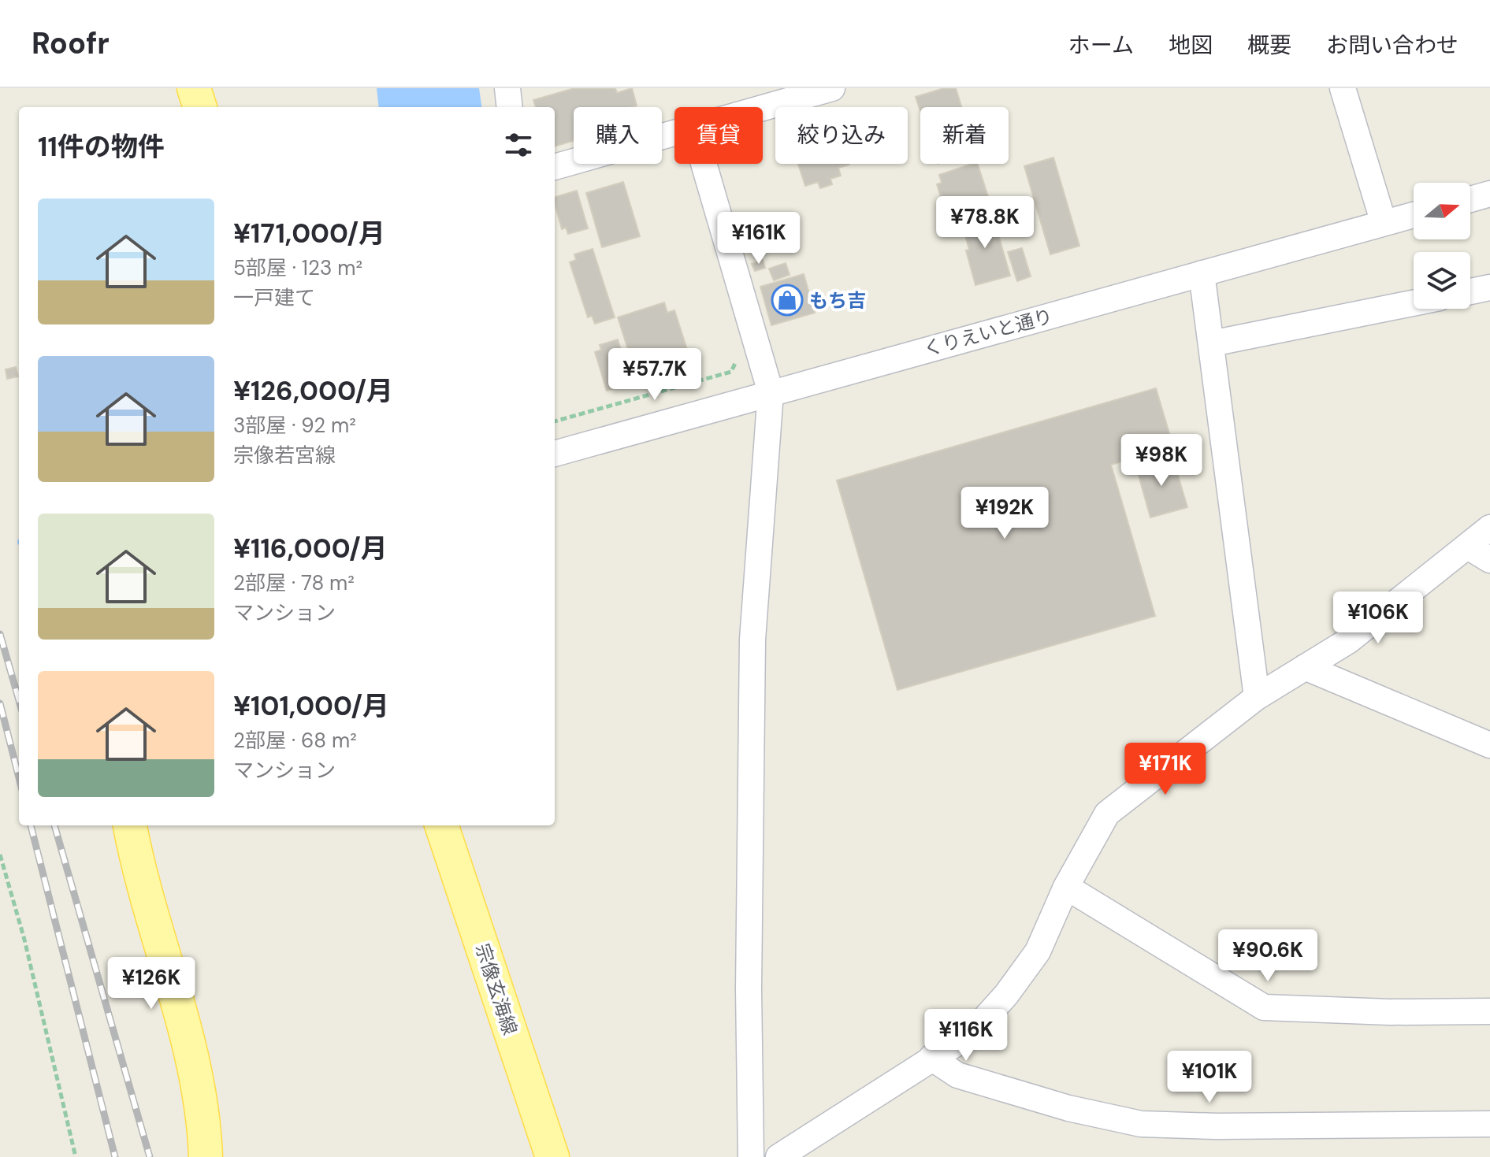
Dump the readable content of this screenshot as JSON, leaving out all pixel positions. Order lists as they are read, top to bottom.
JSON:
{
  "streets": {
    "main road": ["宗像玄海線"],
    "street": ["くりえいと通り"]
  },
  "places": {
    "shop": ["もち吉"]
  },
  "north": "right",
  "page": {
    "header": "Roofr",
    "nav": [
      "ホーム",
      "地図",
      "概要",
      "お問い合わせ"
    ],
    "chip": [
      "購入",
      "賃貸",
      "絞り込み",
      "新着"
    ],
    "heading": "11件の物件",
    "list": [
      {
        "name": "¥171,000/月",
        "note": "5部屋 · 123 m² · 一戸建て"
      },
      {
        "name": "¥126,000/月",
        "note": "3部屋 · 92 m² · 宗像若宮線"
      },
      {
        "name": "¥116,000/月",
        "note": "2部屋 · 78 m² · マンション"
      },
      {
        "name": "¥101,000/月",
        "note": "2部屋 · 68 m² · マンション"
      }
    ],
    "price": [
      "¥78.8K",
      "¥161K",
      "¥57.7K",
      "¥98K",
      "¥192K",
      "¥106K",
      "¥171K",
      "¥90.6K",
      "¥126K",
      "¥116K",
      "¥101K"
    ]
  }
}
